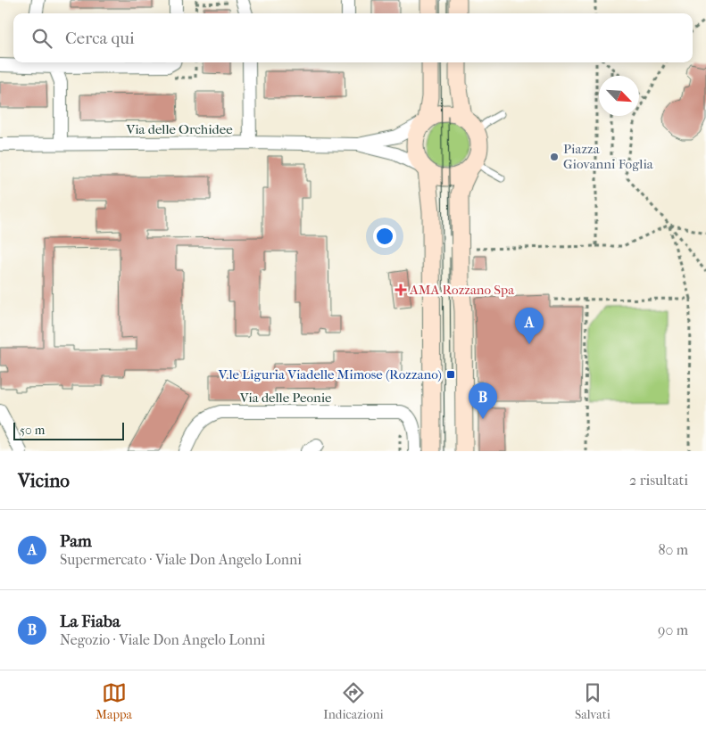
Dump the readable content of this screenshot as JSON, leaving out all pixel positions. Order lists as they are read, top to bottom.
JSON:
{
  "streets": {
    "street": ["Via delle Orchidee", "Via delle Peonie"]
  },
  "places": {
    "other": ["Piazza Giovanni Foglia"],
    "health": ["AMA Rozzano Spa"],
    "transit": ["V.le Liguria Viadelle Mimose (Rozzano)"]
  },
  "scale_bar": "50 m",
  "north": "bottom right",
  "page": {
    "search": "Cerca qui",
    "pins": ["A", "B"],
    "scale": "50 m",
    "heading": ["Vicino", "2 risultati"],
    "list": [
      {
        "mark": "A",
        "name": "Pam",
        "note": "Supermercato · Viale Don Angelo Lonni",
        "value": "80 m"
      },
      {
        "mark": "B",
        "name": "La Fiaba",
        "note": "Negozio · Viale Don Angelo Lonni",
        "value": "90 m"
      }
    ],
    "nav": ["Mappa", "Indicazioni", "Salvati"]
  }
}
